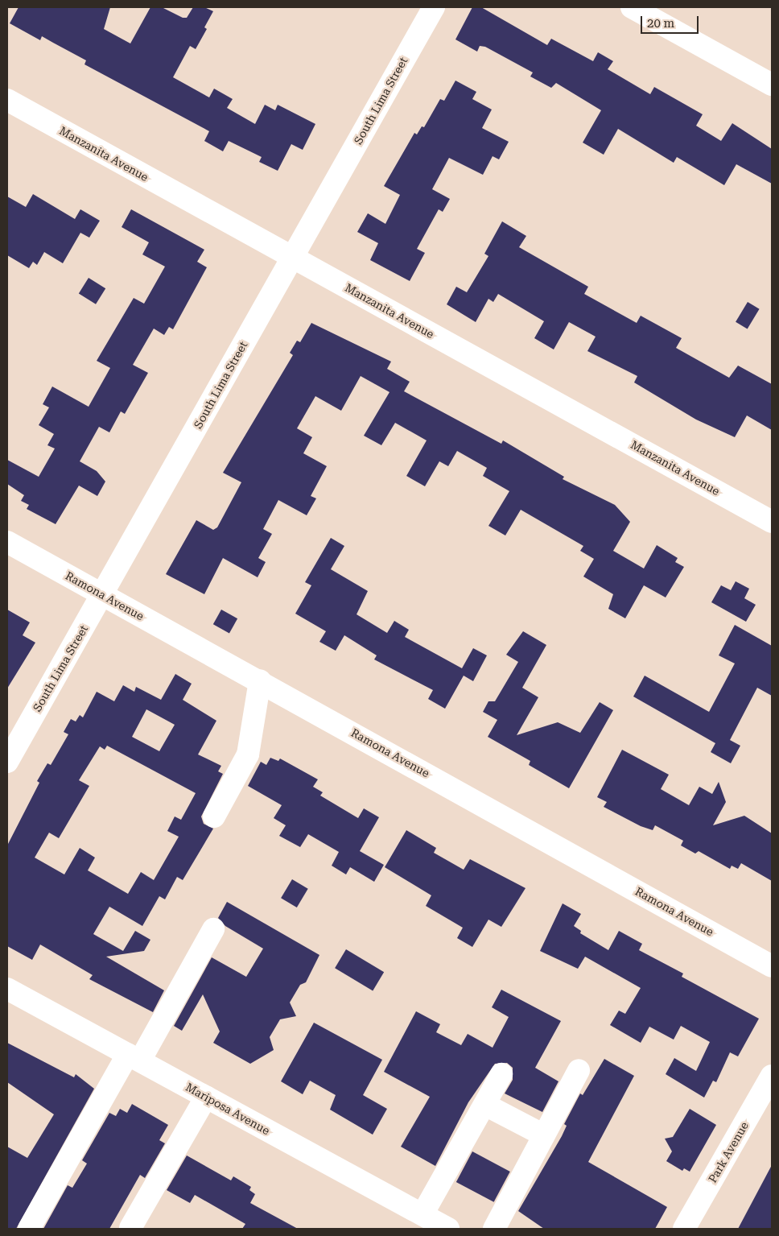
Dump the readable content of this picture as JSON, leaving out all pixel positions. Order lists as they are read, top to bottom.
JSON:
{
  "streets": {
    "street": [
      "South Lima Street",
      "Manzanita Avenue",
      "Ramona Avenue",
      "Mariposa Avenue",
      "Park Avenue"
    ]
  },
  "crossings": [
    ["South Lima Street", "Manzanita Avenue"],
    ["South Lima Street", "Ramona Avenue"]
  ],
  "scale_bar": "20 m"
}
